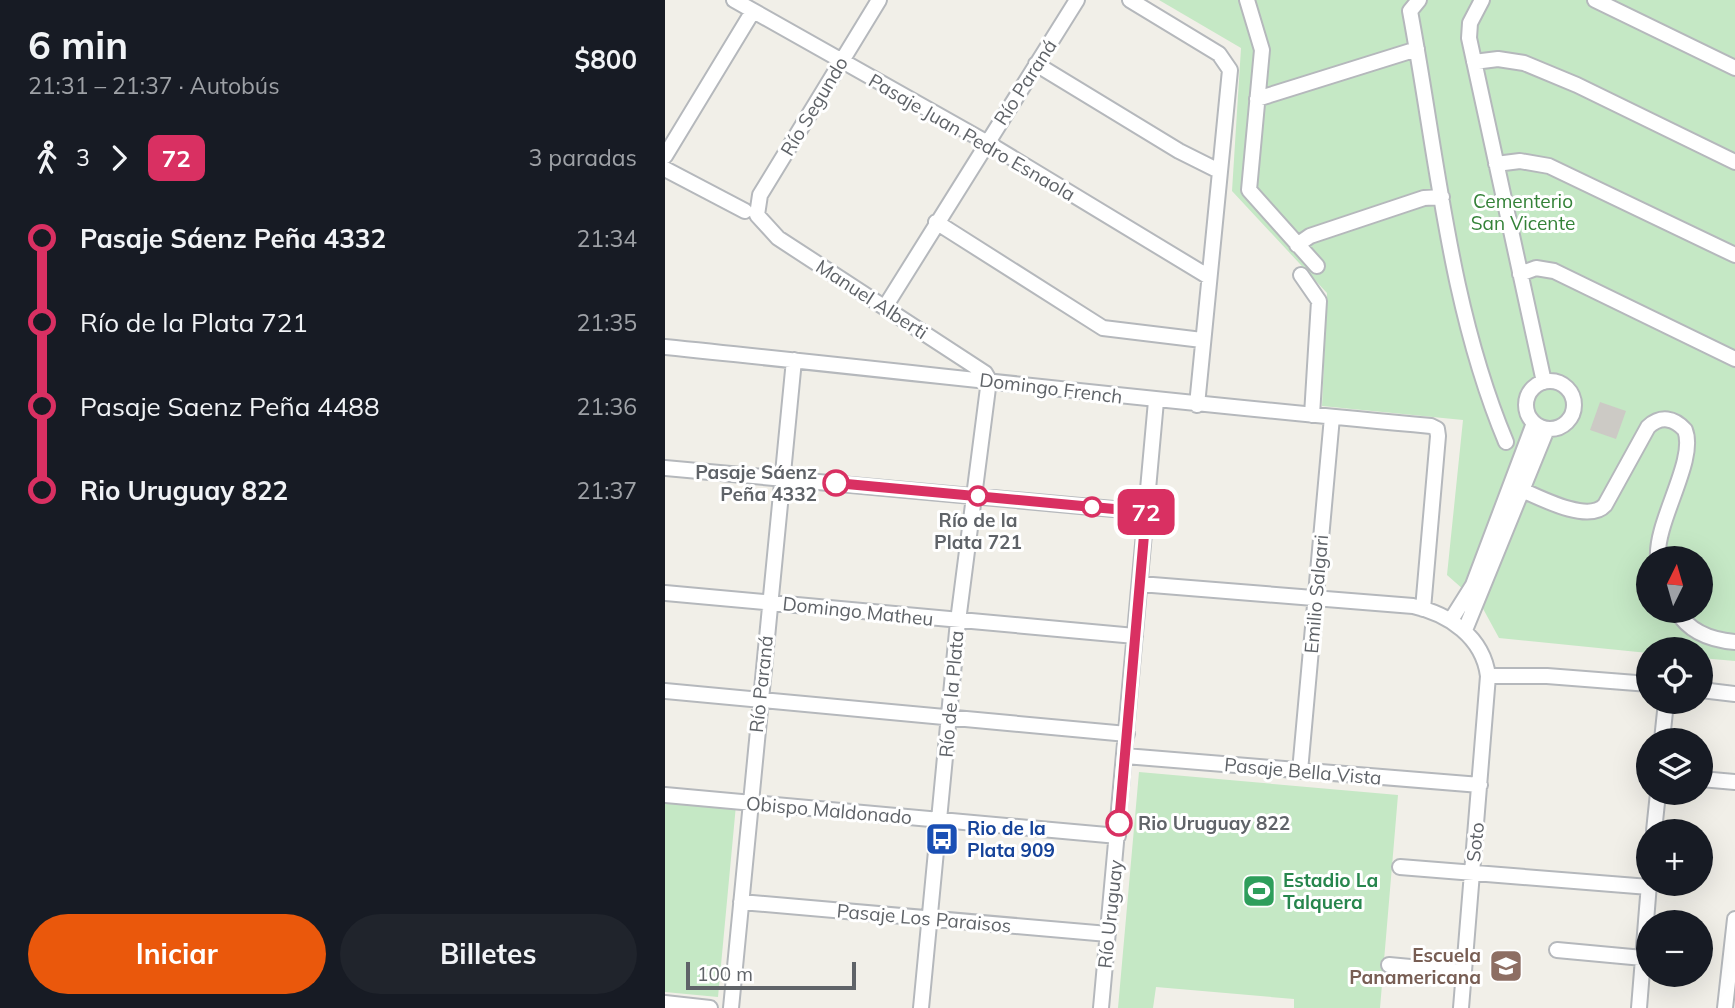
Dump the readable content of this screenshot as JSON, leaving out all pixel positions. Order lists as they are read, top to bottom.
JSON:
{
  "streets": {
    "street": [
      "Río Paraná",
      "Río Segundo",
      "Pasaje Juan Pedro Esnaola",
      "Manuel Alberti",
      "Domingo French",
      "Emilio Salgari",
      "Domingo Matheu",
      "Río de la Plata",
      "Pasaje Bella Vista",
      "Obispo Maldonado",
      "Soto",
      "Río Uruguay",
      "Pasaje Los Paraisos"
    ]
  },
  "crossings": [
    ["Río Paraná", "Pasaje Juan Pedro Esnaola"],
    ["Río Paraná", "Manuel Alberti"],
    ["Río Paraná", "Domingo French"],
    ["Río Paraná", "Domingo Matheu"],
    ["Río Paraná", "Obispo Maldonado"],
    ["Río Paraná", "Pasaje Los Paraisos"],
    ["Río Segundo", "Pasaje Juan Pedro Esnaola"],
    ["Río Segundo", "Manuel Alberti"],
    ["Manuel Alberti", "Domingo French"],
    ["Manuel Alberti", "Río de la Plata"],
    ["Domingo French", "Emilio Salgari"],
    ["Domingo French", "Río de la Plata"],
    ["Domingo French", "Río Uruguay"],
    ["Emilio Salgari", "Pasaje Bella Vista"],
    ["Domingo Matheu", "Río de la Plata"],
    ["Domingo Matheu", "Río Uruguay"],
    ["Río de la Plata", "Obispo Maldonado"],
    ["Río de la Plata", "Pasaje Los Paraisos"],
    ["Pasaje Bella Vista", "Soto"],
    ["Pasaje Bella Vista", "Río Uruguay"],
    ["Obispo Maldonado", "Río Uruguay"],
    ["Río Uruguay", "Pasaje Los Paraisos"]
  ],
  "parks": ["Cementerio San Vicente"],
  "places": {
    "other": ["Pasaje Sáenz Peña 4332", "Río de la Plata 721", "Rio Uruguay 822"],
    "bus stop": ["Rio de la Plata 909"],
    "sports": ["Estadio La Talquera"],
    "school or university": ["Escuela Panamericana"]
  },
  "lines": ["bus line 72"],
  "scale_bar": "100 m",
  "north": "top",
  "page": {
    "heading": ["6 min", "21:31 – 21:37 · Autobús", "$800"],
    "on_map": "72",
    "legs": ["3", "72", "3 paradas"],
    "list": [
      {
        "name": "Pasaje Sáenz Peña 4332",
        "value": "21:34"
      },
      {
        "name": "Río de la Plata 721",
        "value": "21:35"
      },
      {
        "name": "Pasaje Saenz Peña 4488",
        "value": "21:36"
      },
      {
        "name": "Rio Uruguay 822",
        "value": "21:37"
      }
    ],
    "map_buttons": ["+", "−"],
    "buttons": ["Iniciar", "Billetes"],
    "scale": "100 m"
  }
}
